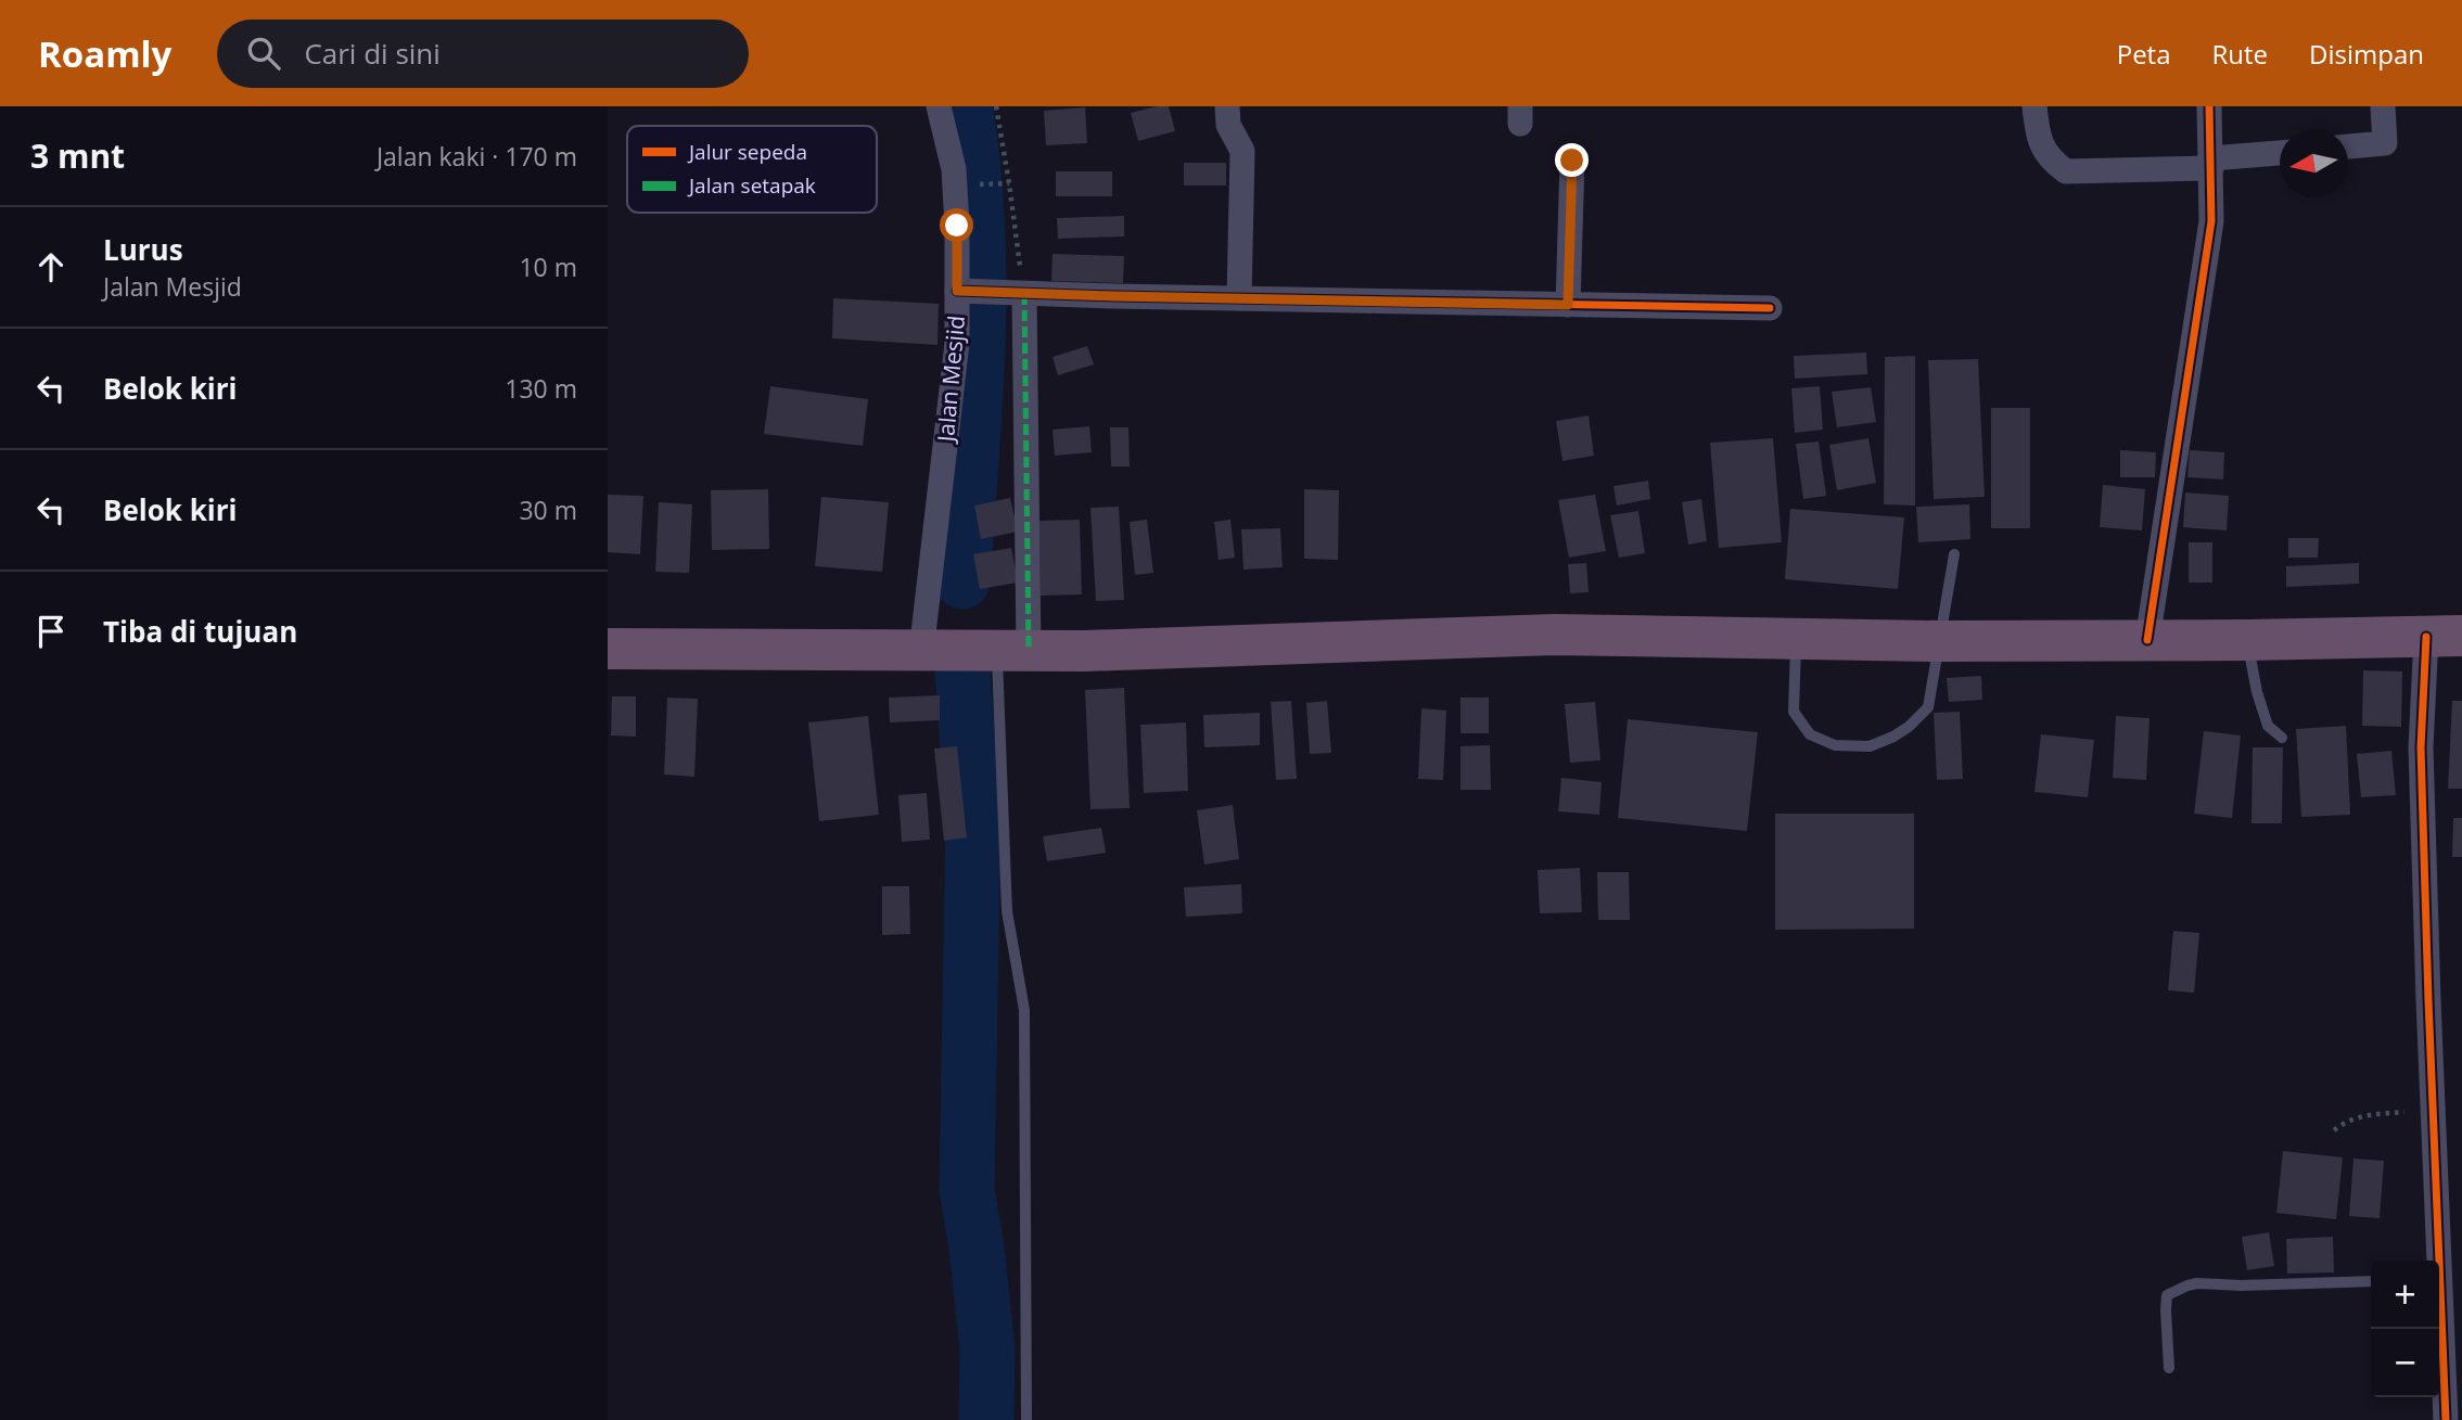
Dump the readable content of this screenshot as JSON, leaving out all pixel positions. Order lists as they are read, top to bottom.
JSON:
{
  "streets": {
    "street": ["Jalan Mesjid"]
  },
  "legend": ["Jalur sepeda", "Jalan setapak"],
  "north": "left",
  "page": {
    "header": "Roamly",
    "search": "Cari di sini",
    "nav": ["Peta", "Rute", "Disimpan"],
    "heading": ["3 mnt", "Jalan kaki · 170 m"],
    "list": [
      ["Lurus", "Jalan Mesjid", "10 m"],
      ["Belok kiri", "130 m"],
      ["Belok kiri", "30 m"],
      "Tiba di tujuan"
    ],
    "map_buttons": ["+", "−"]
  }
}
